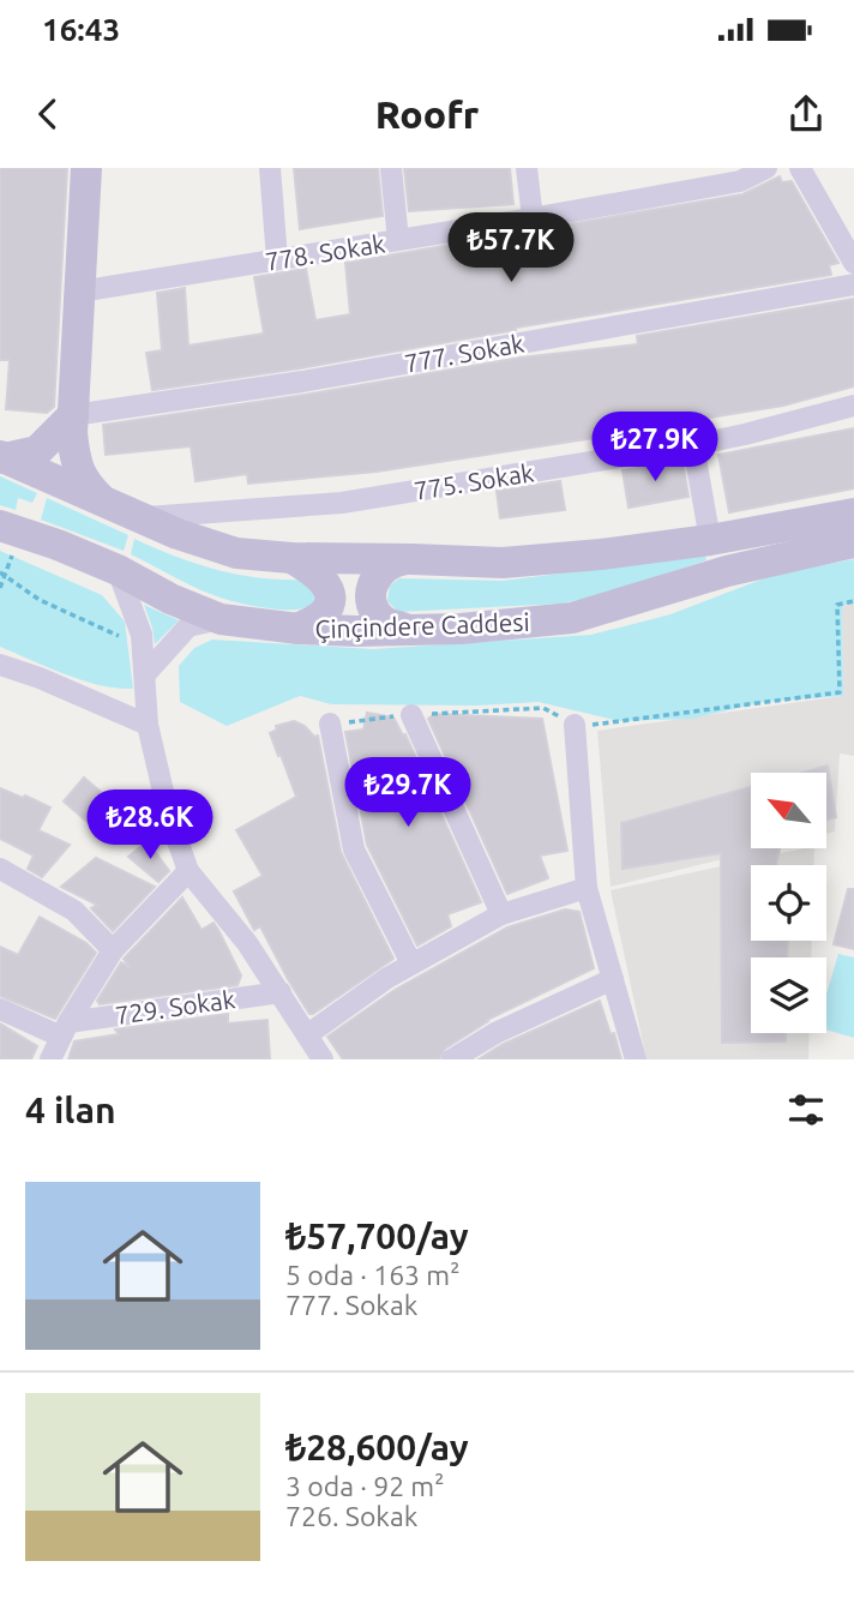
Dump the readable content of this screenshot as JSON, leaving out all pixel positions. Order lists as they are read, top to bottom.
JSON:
{
  "streets": {
    "main road": ["Çinçindere Caddesi"],
    "street": [
      "778. Sokak",
      "777. Sokak",
      "775. Sokak",
      "729. Sokak"
    ]
  },
  "north": "top left",
  "page": {
    "status": "16:43",
    "header": "Roofr",
    "price": [
      "₺57.7K",
      "₺27.9K",
      "₺29.7K",
      "₺28.6K"
    ],
    "heading": "4 ilan",
    "list": [
      {
        "name": "₺57,700/ay",
        "note": "5 oda · 163 m² · 777. Sokak"
      },
      {
        "name": "₺28,600/ay",
        "note": "3 oda · 92 m² · 726. Sokak"
      }
    ]
  }
}
